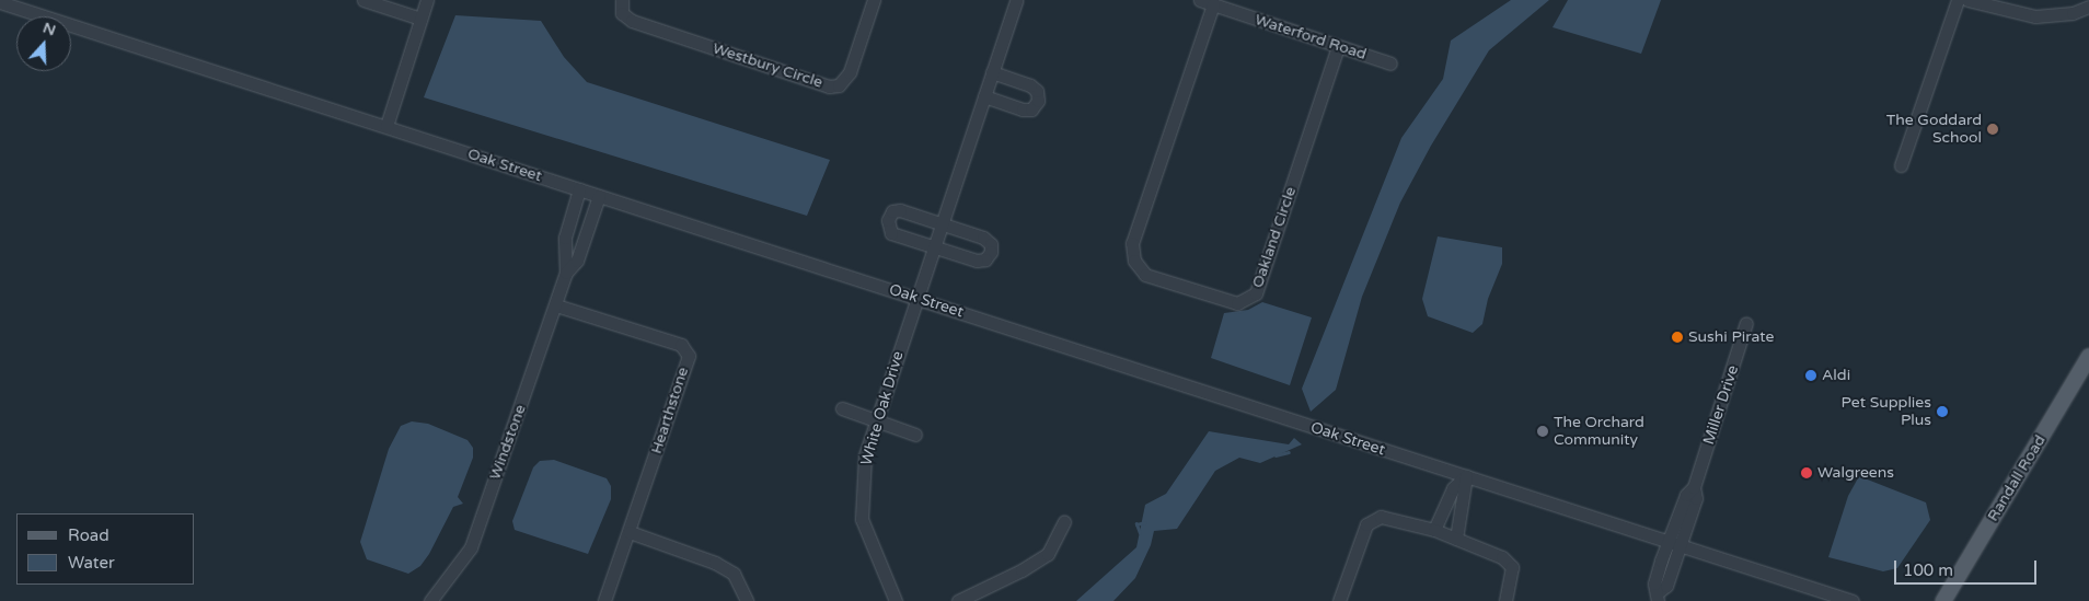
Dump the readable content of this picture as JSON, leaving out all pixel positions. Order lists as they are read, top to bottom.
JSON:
{
  "streets": {
    "main road": ["Randall Road"],
    "street": [
      "Waterford Road",
      "Westbury Circle",
      "Oak Street",
      "Oakland Circle",
      "Miller Drive",
      "White Oak Drive",
      "Hearthstone",
      "Windstone"
    ]
  },
  "crossings": [
    ["Waterford Road", "Oakland Circle"],
    ["Oak Street", "Miller Drive"],
    ["Oak Street", "White Oak Drive"],
    ["Oak Street", "Windstone"],
    ["Hearthstone", "Windstone"]
  ],
  "places": [
    "The Goddard School",
    "Sushi Pirate",
    "Aldi",
    "Pet Supplies Plus",
    "The Orchard Community",
    "Walgreens"
  ],
  "legend": ["Road", "Water"],
  "scale_bar": "100 m",
  "north": "top"
}
